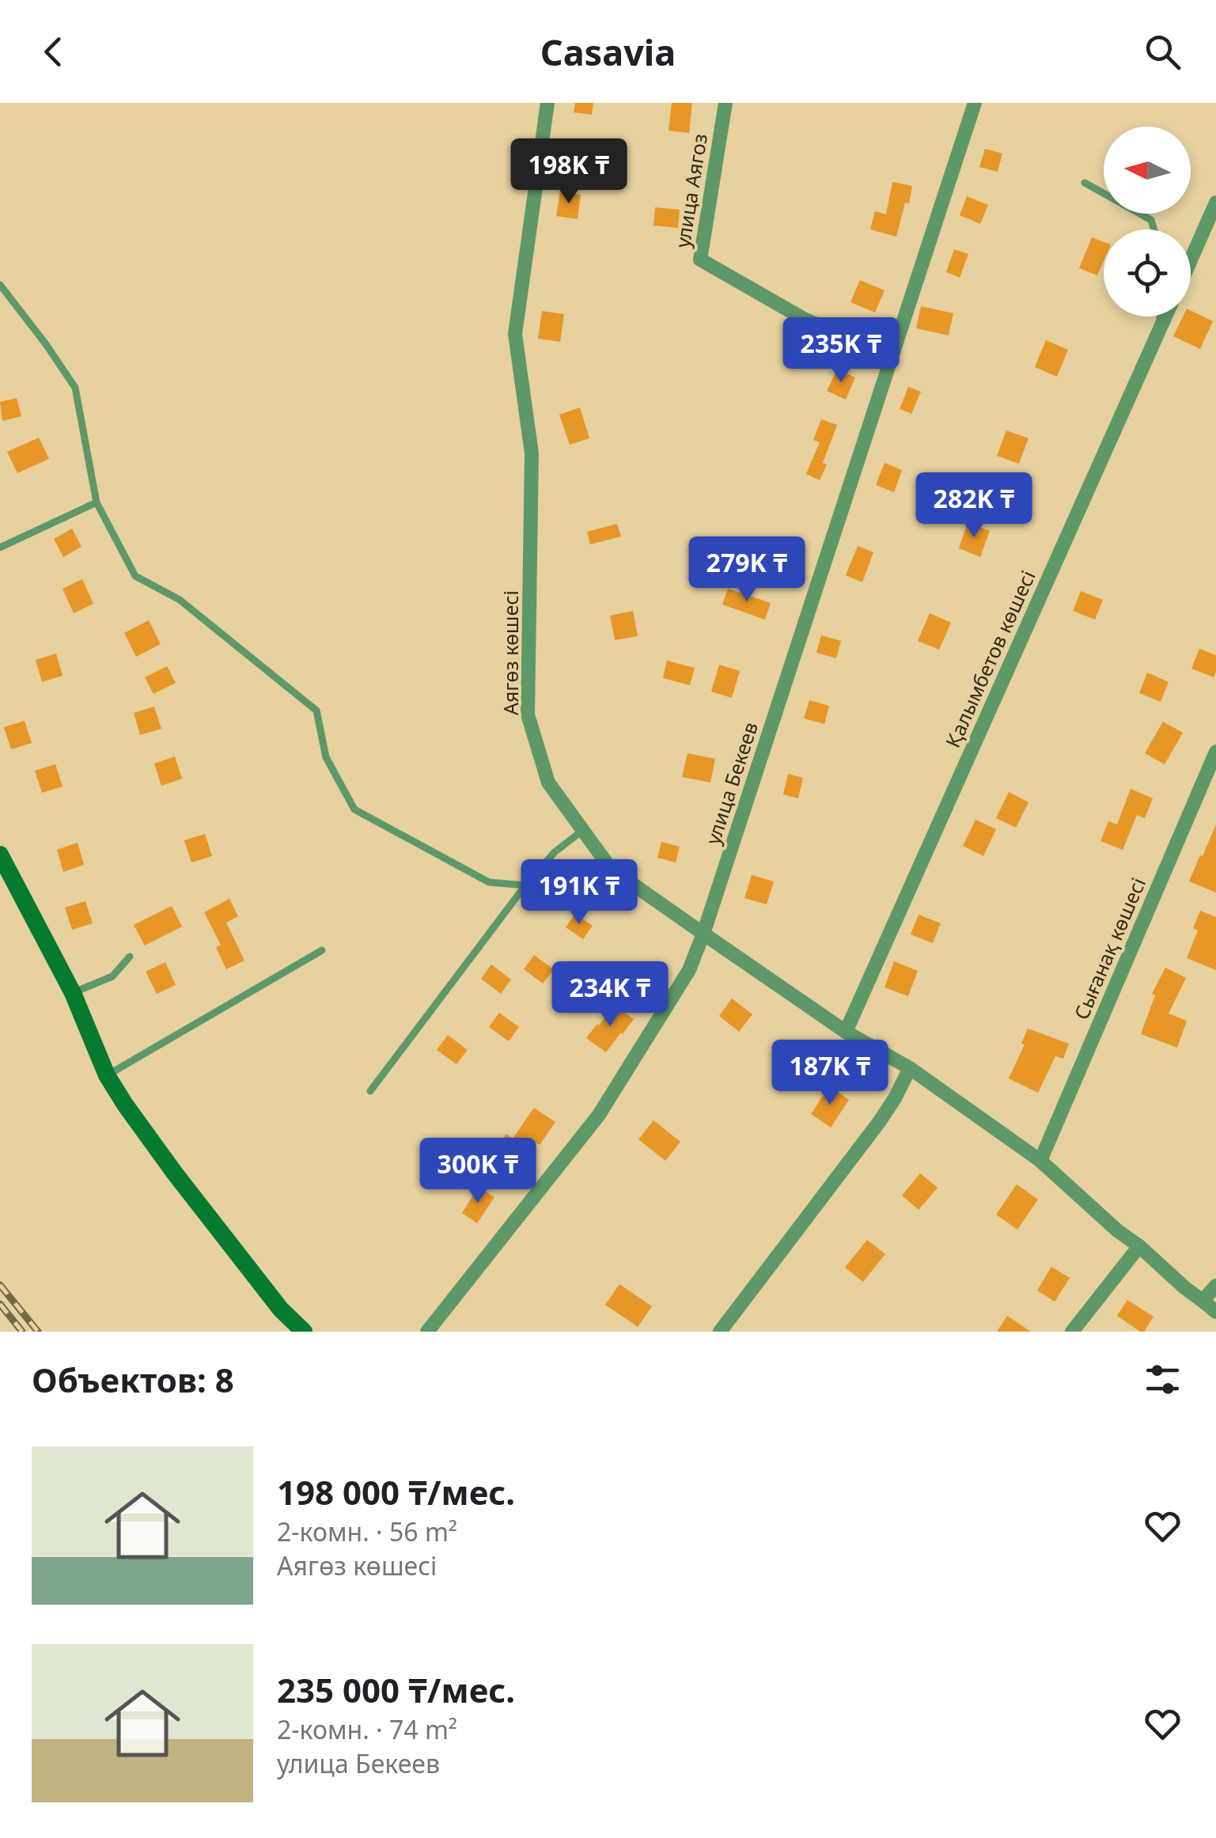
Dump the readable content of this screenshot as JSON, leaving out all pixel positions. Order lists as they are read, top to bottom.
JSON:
{
  "streets": {
    "street": [
      "улица Аягоз",
      "Аягөз көшесі",
      "Қалымбетов көшесі",
      "улица Бекеев",
      "Сығанақ көшесі"
    ]
  },
  "crossings": [
    ["улица Аягоз", "улица Бекеев"],
    ["Аягөз көшесі", "улица Бекеев"]
  ],
  "north": "left",
  "page": {
    "header": "Casavia",
    "price": [
      "198K ₸",
      "235K ₸",
      "282K ₸",
      "279K ₸",
      "191K ₸",
      "234K ₸",
      "187K ₸",
      "300K ₸"
    ],
    "heading": "Объектов: 8",
    "list": [
      {
        "name": "198 000 ₸/мес.",
        "note": "2-комн. · 56 m² · Аягөз көшесі"
      },
      {
        "name": "235 000 ₸/мес.",
        "note": "2-комн. · 74 m² · улица Бекеев"
      }
    ]
  }
}
